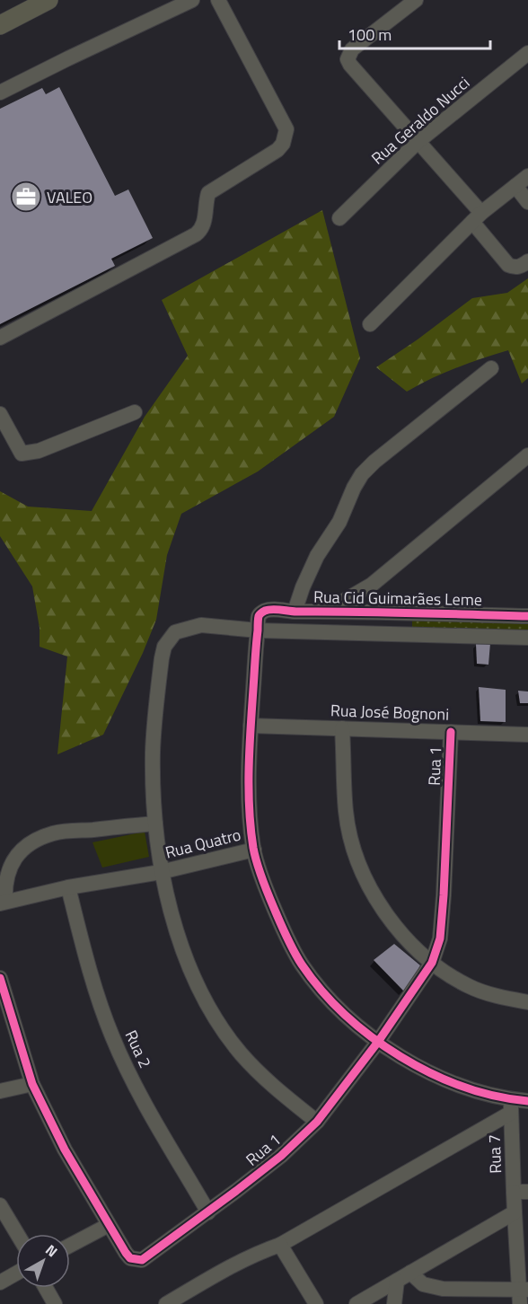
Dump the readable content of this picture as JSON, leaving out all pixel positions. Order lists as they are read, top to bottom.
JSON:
{
  "streets": {
    "street": [
      "Rua Geraldo Nucci",
      "Rua Cid Guimarães Leme",
      "Rua José Bognoni",
      "Rua 1",
      "Rua Quatro",
      "Rua 2",
      "Rua 7"
    ]
  },
  "crossings": [
    ["Rua José Bognoni", "Rua 1"],
    ["Rua 1", "Rua 2"],
    ["Rua Quatro", "Rua 2"]
  ],
  "places": {
    "office": ["VALEO"]
  },
  "scale_bar": "100 m",
  "north": "top right"
}
